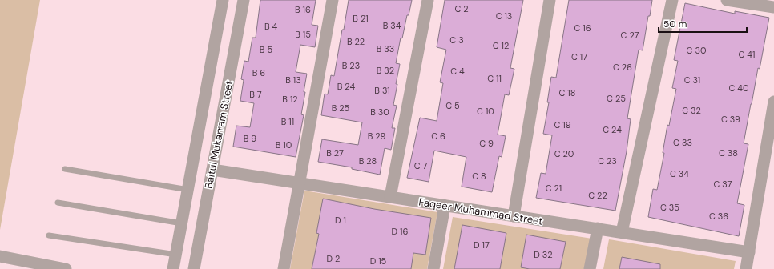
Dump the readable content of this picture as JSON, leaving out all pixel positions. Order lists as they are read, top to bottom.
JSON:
{
  "streets": {
    "street": ["Baitul Mukarram Street", "Faqeer Muhammad Street"]
  },
  "crossings": [
    ["Baitul Mukarram Street", "Faqeer Muhammad Street"]
  ],
  "house_numbers": [
    "C 2",
    "B 16",
    "C 13",
    "B 21",
    "B 34",
    "B 4",
    "C 16",
    "B 15",
    "C 27",
    "C 3",
    "B 22",
    "C 12",
    "B 33",
    "B 5",
    "C 30",
    "C 41",
    "C 17",
    "B 23",
    "C 26",
    "B 32",
    "C 4",
    "B 6",
    "C 11",
    "B 13",
    "C 31",
    "B 24",
    "C 40",
    "B 31",
    "C 18",
    "B 7",
    "C 25",
    "B 12",
    "C 5",
    "B 25",
    "C 32",
    "C 10",
    "B 30",
    "C 39",
    "B 11",
    "C 19",
    "C 24",
    "B 29",
    "C 6",
    "B 9",
    "C 33",
    "C 9",
    "B 10",
    "B 27",
    "C 38",
    "C 20",
    "B 28",
    "C 23",
    "C 7",
    "C 34",
    "C 8",
    "C 37",
    "C 21",
    "C 22",
    "C 35",
    "C 36",
    "D 1",
    "D 16",
    "D 17",
    "D 32",
    "D 2",
    "D 15"
  ],
  "scale_bar": "50 m"
}
